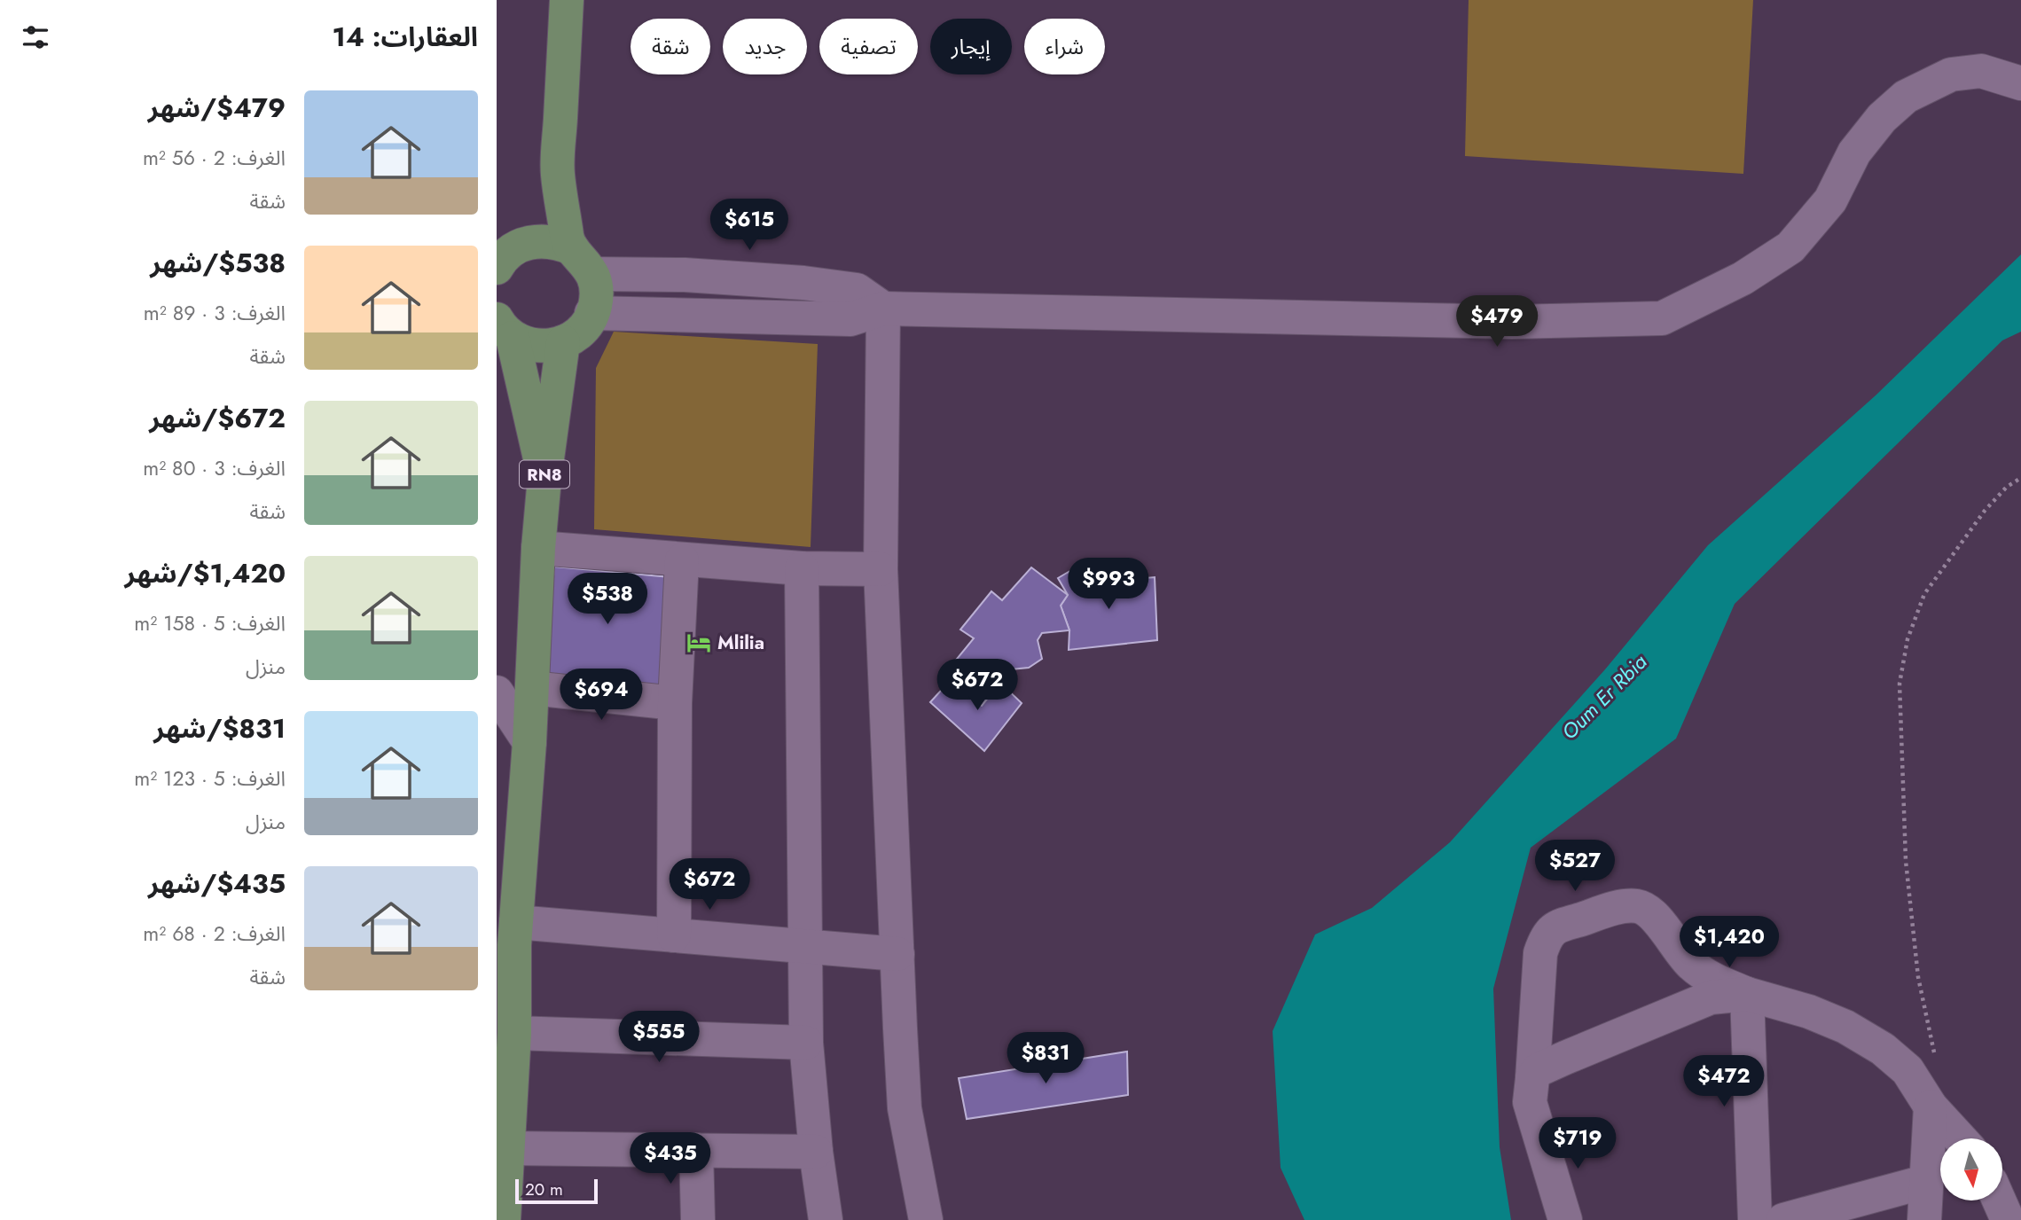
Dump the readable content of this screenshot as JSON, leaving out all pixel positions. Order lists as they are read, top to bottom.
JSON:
{
  "streets": {
    "main road": ["RN8"]
  },
  "water": ["Oum Er Rbia"],
  "places": {
    "hotel": ["Mlilia"]
  },
  "scale_bar": "20 m",
  "north": "bottom",
  "page": {
    "heading": "العقارات: 14",
    "chip": [
      "شراء",
      "إيجار",
      "تصفية",
      "جديد",
      "شقة"
    ],
    "list": [
      {
        "name": "$479/شهر",
        "note": "الغرف: 2 · 56 m² · شقة"
      },
      {
        "name": "$538/شهر",
        "note": "الغرف: 3 · 89 m² · شقة"
      },
      {
        "name": "$672/شهر",
        "note": "الغرف: 3 · 80 m² · شقة"
      },
      {
        "name": "$1,420/شهر",
        "note": "الغرف: 5 · 158 m² · منزل"
      },
      {
        "name": "$831/شهر",
        "note": "الغرف: 5 · 123 m² · منزل"
      },
      {
        "name": "$435/شهر",
        "note": "الغرف: 2 · 68 m² · شقة"
      }
    ],
    "price": [
      "$615",
      "$479",
      "$993",
      "$538",
      "$672",
      "$694",
      "$527",
      "$672",
      "$1,420",
      "$555",
      "$831",
      "$472",
      "$719",
      "$435"
    ],
    "scale": "20 m"
  }
}
